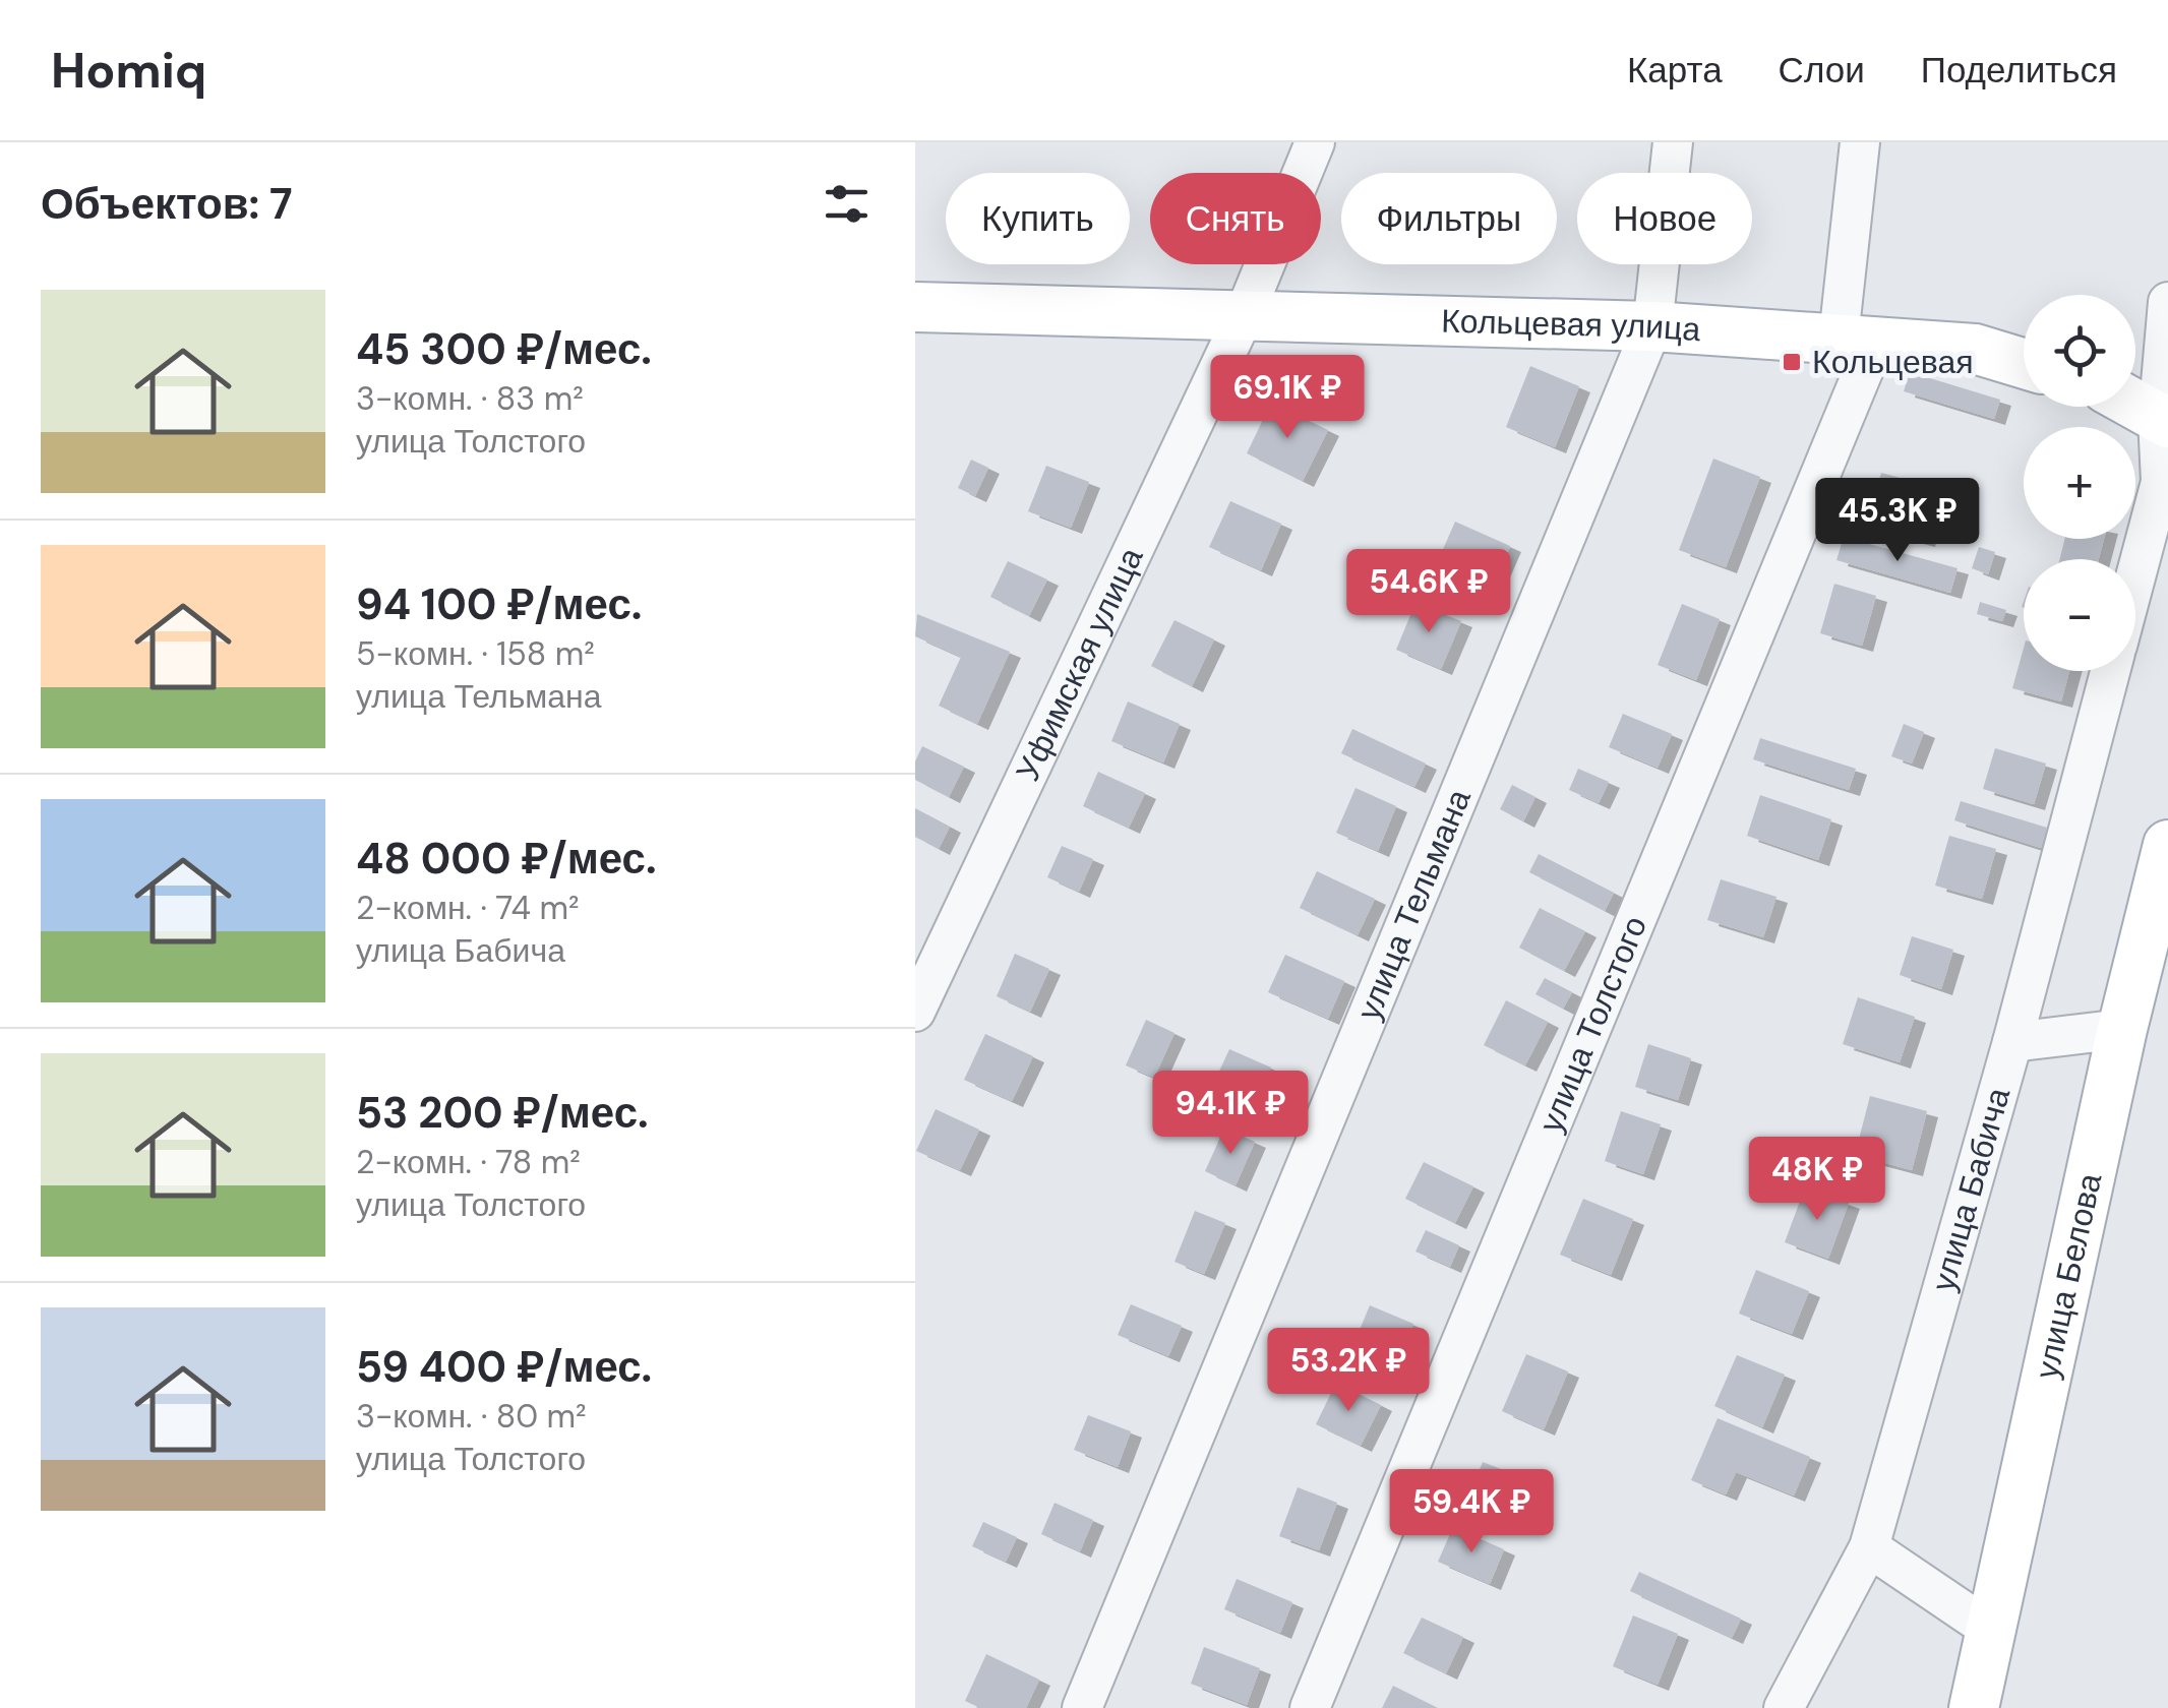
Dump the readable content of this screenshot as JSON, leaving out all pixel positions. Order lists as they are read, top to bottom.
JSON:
{
  "streets": {
    "main road": ["Кольцевая улица", "улица Белова"],
    "street": [
      "Уфимская улица",
      "улица Тельмана",
      "улица Толстого",
      "улица Бабича"
    ]
  },
  "crossings": [
    ["Кольцевая улица", "Уфимская улица"],
    ["Кольцевая улица", "улица Тельмана"],
    ["Кольцевая улица", "улица Толстого"]
  ],
  "places": {
    "transit": ["Кольцевая"]
  },
  "page": {
    "header": "Homiq",
    "nav": ["Карта", "Слои", "Поделиться"],
    "heading": "Объектов: 7",
    "chip": [
      "Купить",
      "Снять",
      "Фильтры",
      "Новое"
    ],
    "list": [
      {
        "name": "45 300 ₽/мес.",
        "note": "3-комн. · 83 m² · улица Толстого"
      },
      {
        "name": "94 100 ₽/мес.",
        "note": "5-комн. · 158 m² · улица Тельмана"
      },
      {
        "name": "48 000 ₽/мес.",
        "note": "2-комн. · 74 m² · улица Бабича"
      },
      {
        "name": "53 200 ₽/мес.",
        "note": "2-комн. · 78 m² · улица Толстого"
      },
      {
        "name": "59 400 ₽/мес.",
        "note": "3-комн. · 80 m² · улица Толстого"
      }
    ],
    "map_buttons": ["+", "−"],
    "price": [
      "69.1K ₽",
      "45.3K ₽",
      "54.6K ₽",
      "94.1K ₽",
      "48K ₽",
      "53.2K ₽",
      "59.4K ₽"
    ]
  }
}
